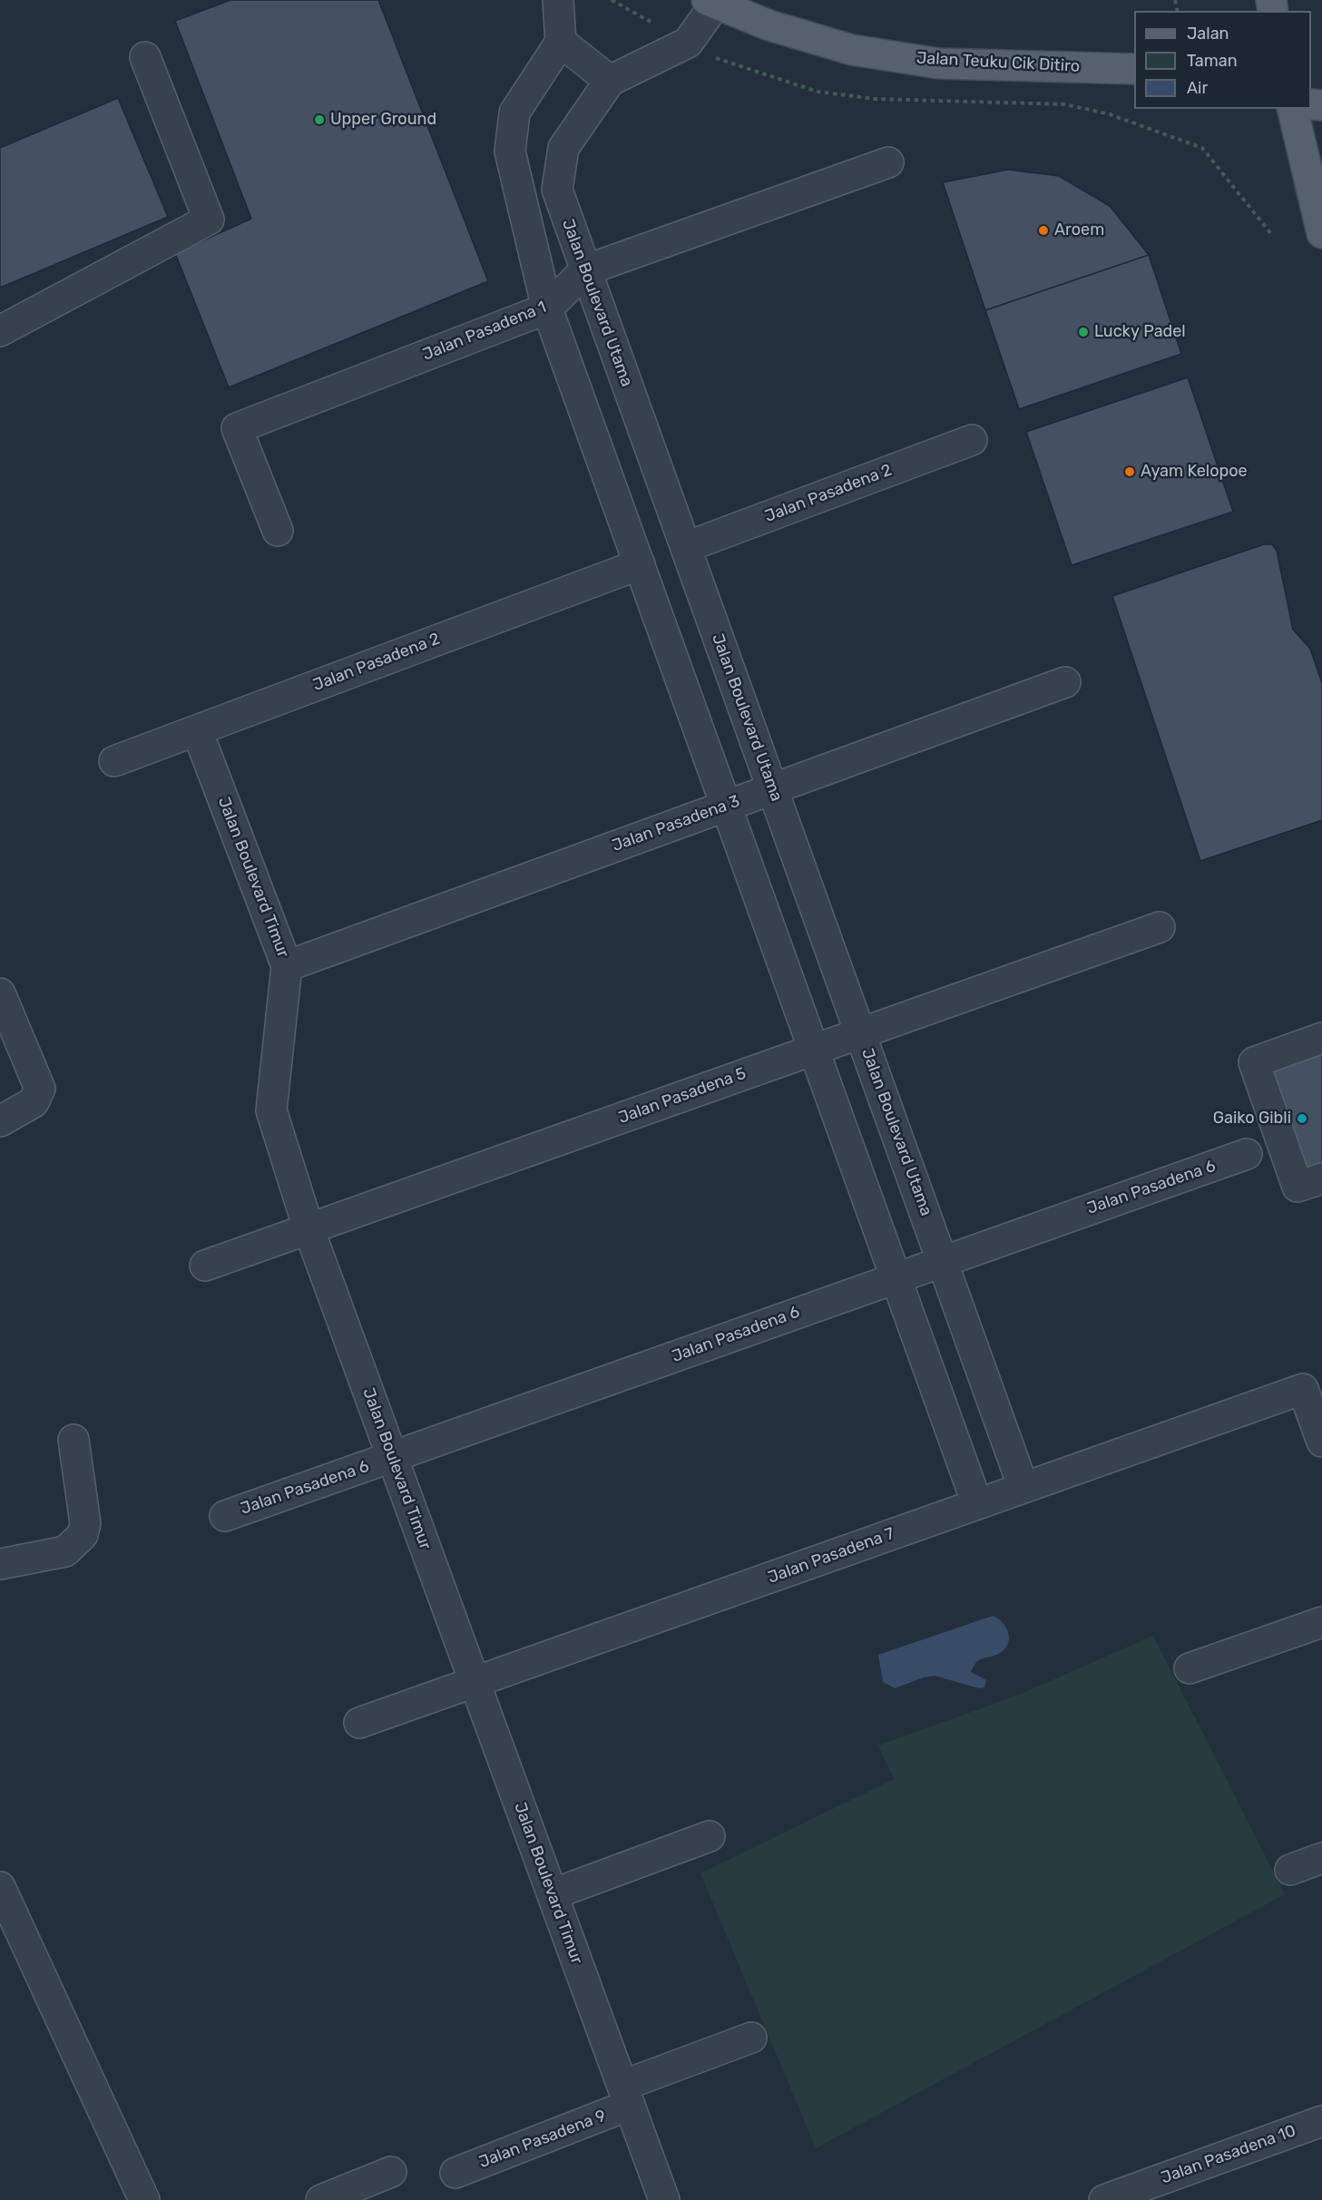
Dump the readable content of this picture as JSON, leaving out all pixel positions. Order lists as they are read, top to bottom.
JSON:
{
  "streets": {
    "main road": ["Jalan Teuku Cik Ditiro"],
    "street": [
      "Jalan Boulevard Utama",
      "Jalan Pasadena 1",
      "Jalan Pasadena 2",
      "Jalan Pasadena 3",
      "Jalan Boulevard Timur",
      "Jalan Pasadena 5",
      "Jalan Pasadena 6",
      "Jalan Pasadena 7",
      "Jalan Pasadena 9",
      "Jalan Pasadena 10"
    ]
  },
  "crossings": [
    ["Jalan Teuku Cik Ditiro", "Jalan Boulevard Utama"],
    ["Jalan Boulevard Utama", "Jalan Pasadena 1"],
    ["Jalan Boulevard Utama", "Jalan Pasadena 2"],
    ["Jalan Boulevard Utama", "Jalan Pasadena 3"],
    ["Jalan Boulevard Utama", "Jalan Pasadena 5"],
    ["Jalan Boulevard Utama", "Jalan Pasadena 6"],
    ["Jalan Boulevard Utama", "Jalan Pasadena 7"],
    ["Jalan Pasadena 2", "Jalan Boulevard Timur"],
    ["Jalan Pasadena 3", "Jalan Boulevard Timur"],
    ["Jalan Boulevard Timur", "Jalan Pasadena 5"],
    ["Jalan Boulevard Timur", "Jalan Pasadena 6"],
    ["Jalan Boulevard Timur", "Jalan Pasadena 7"],
    ["Jalan Boulevard Timur", "Jalan Pasadena 9"]
  ],
  "places": [
    "Upper Ground",
    "Aroem",
    "Lucky Padel",
    "Ayam Kelopoe",
    "Gaiko Gibli"
  ],
  "legend": ["Jalan", "Taman", "Air"]
}
